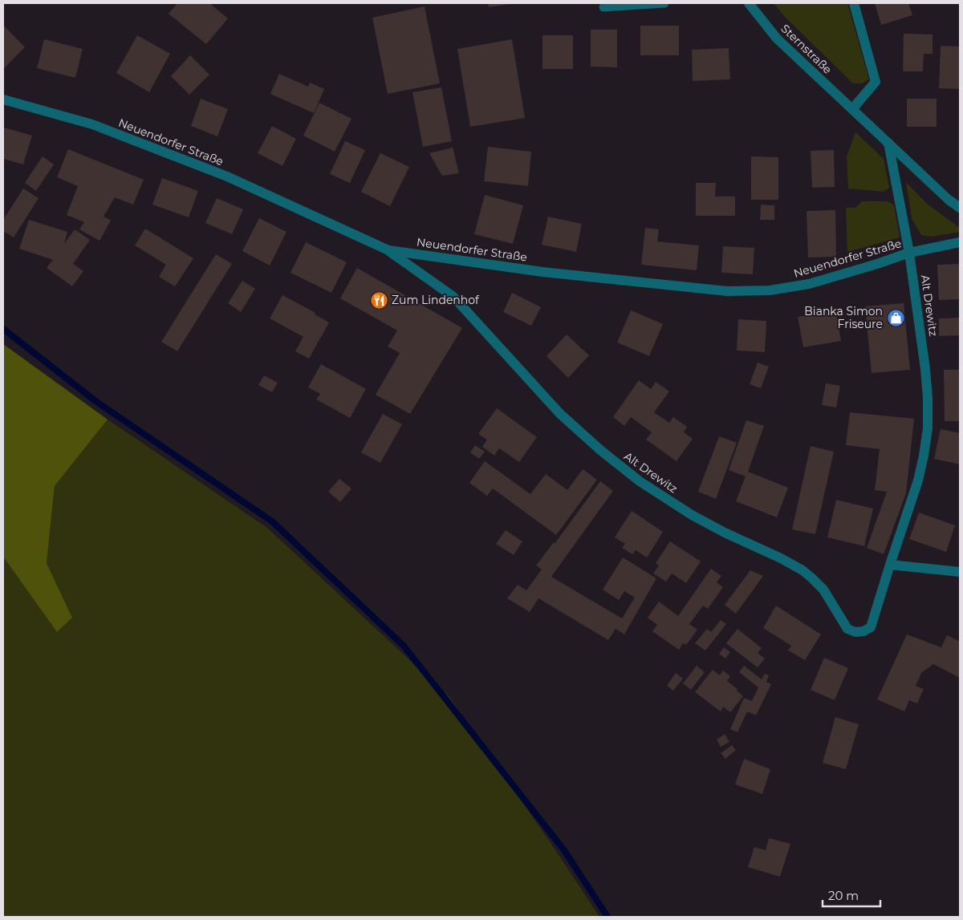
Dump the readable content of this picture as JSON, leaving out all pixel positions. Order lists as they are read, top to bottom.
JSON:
{
  "streets": {
    "street": ["Sternstraße", "Neuendorfer Straße", "Alt Drewitz"]
  },
  "crossings": [
    ["Sternstraße", "Alt Drewitz"],
    ["Neuendorfer Straße", "Alt Drewitz"]
  ],
  "places": {
    "restaurant": ["Zum Lindenhof"],
    "shop": ["Bianka Simon Friseure"]
  },
  "scale_bar": "20 m"
}
